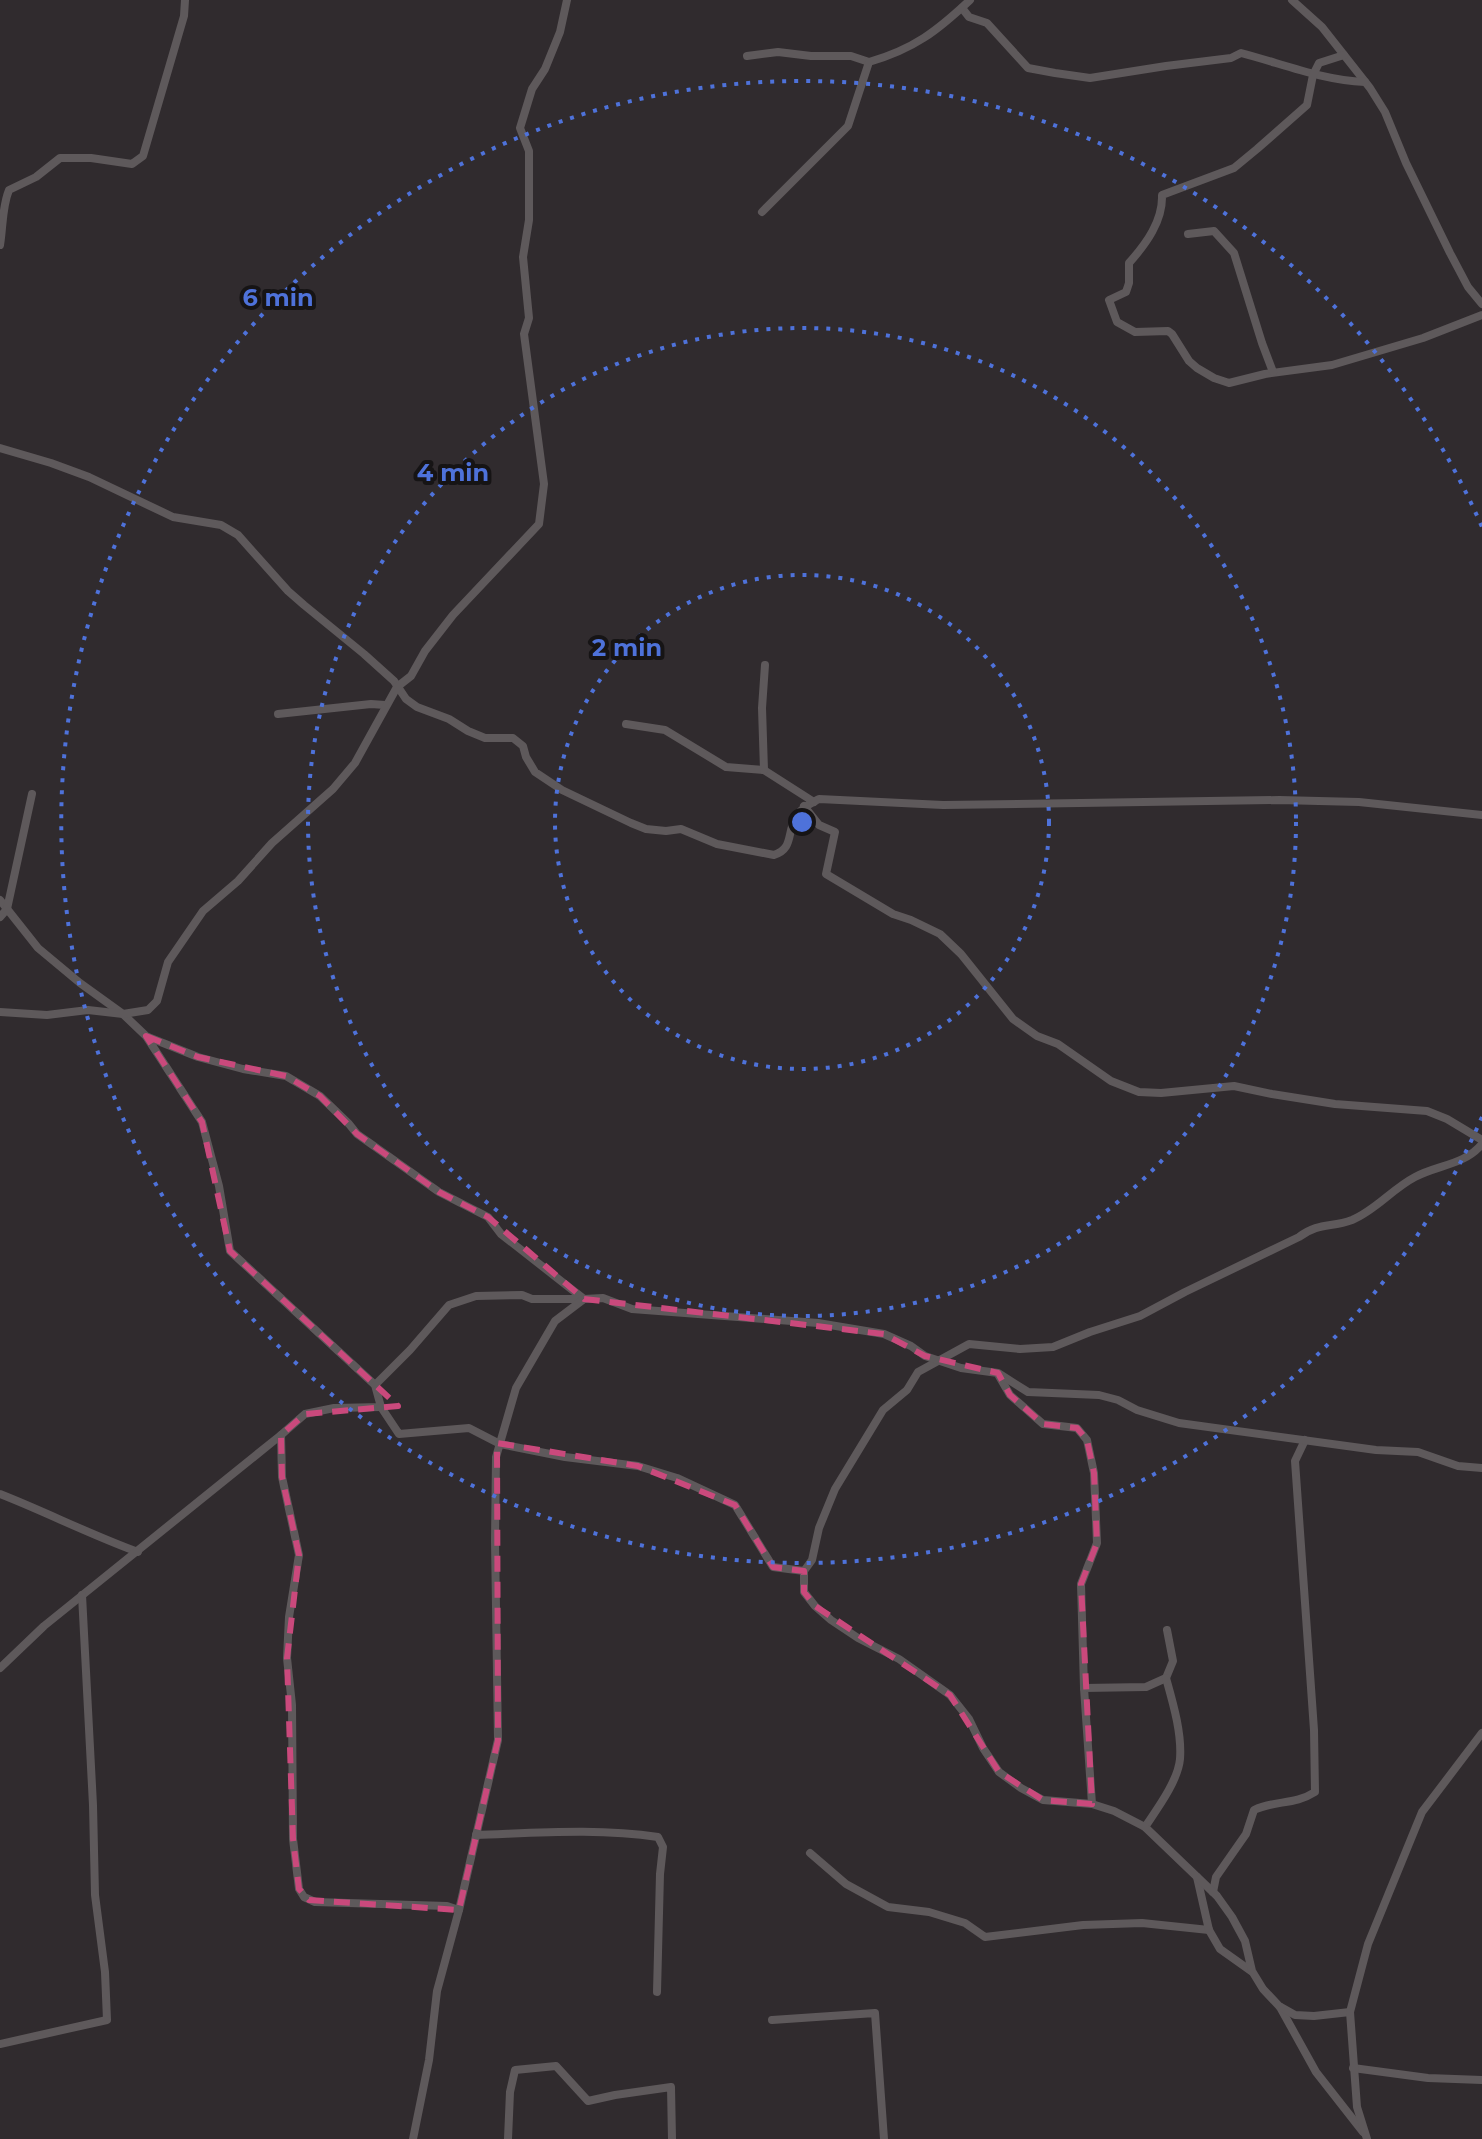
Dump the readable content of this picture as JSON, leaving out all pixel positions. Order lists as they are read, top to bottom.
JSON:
{
  "rings": ["6 min", "4 min", "2 min"]
}
